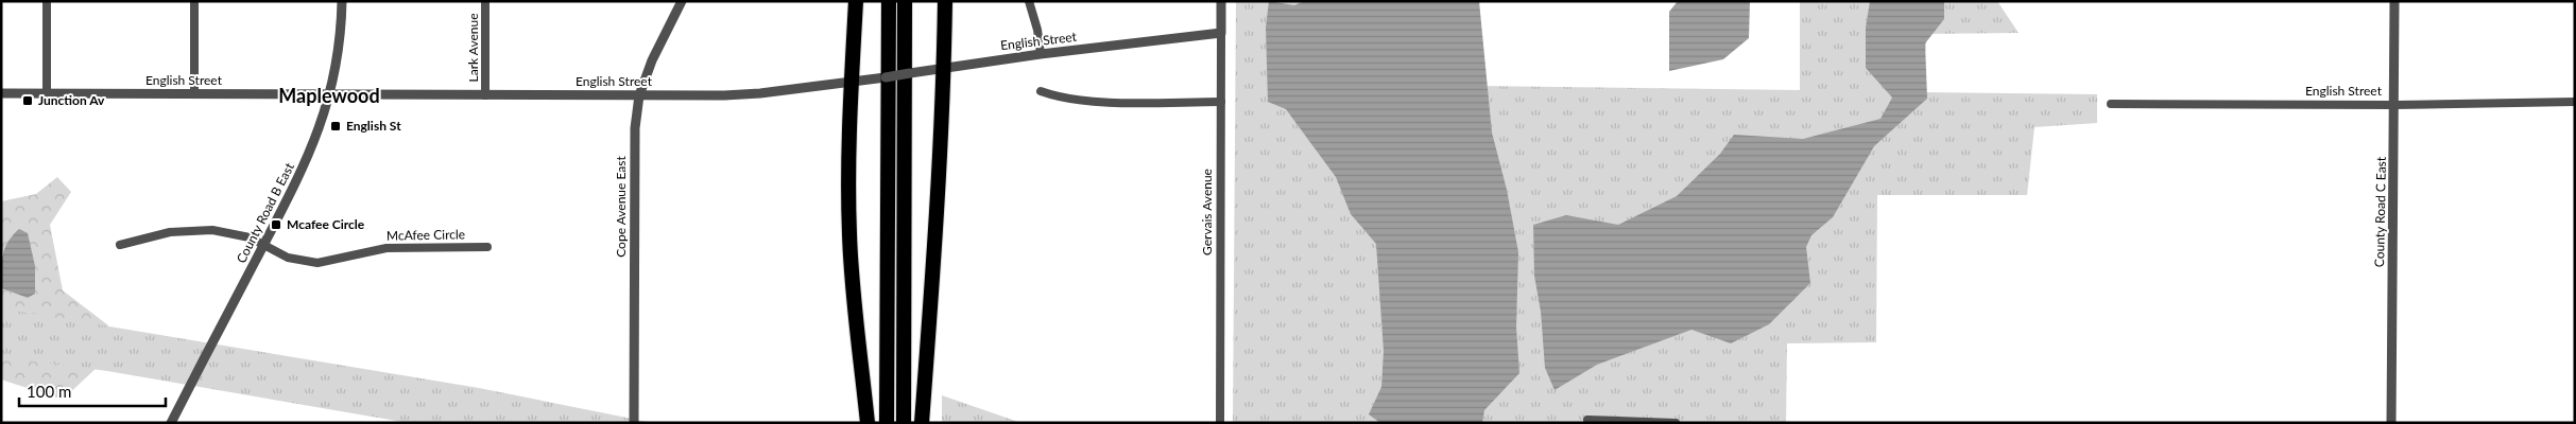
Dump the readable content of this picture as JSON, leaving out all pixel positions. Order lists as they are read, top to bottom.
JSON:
{
  "streets": {
    "street": [
      "English Street",
      "Lark Avenue",
      "Cope Avenue East",
      "Gervais Avenue",
      "County Road C East",
      "County Road B East",
      "McAfee Circle"
    ]
  },
  "crossings": [
    ["English Street", "Lark Avenue"],
    ["English Street", "Cope Avenue East"],
    ["English Street", "Gervais Avenue"],
    ["English Street", "County Road C East"],
    ["English Street", "County Road B East"],
    ["County Road B East", "McAfee Circle"]
  ],
  "districts": ["Maplewood"],
  "places": {
    "transit": ["Junction Av", "English St", "Mcafee Circle"]
  },
  "scale_bar": "100 m"
}
